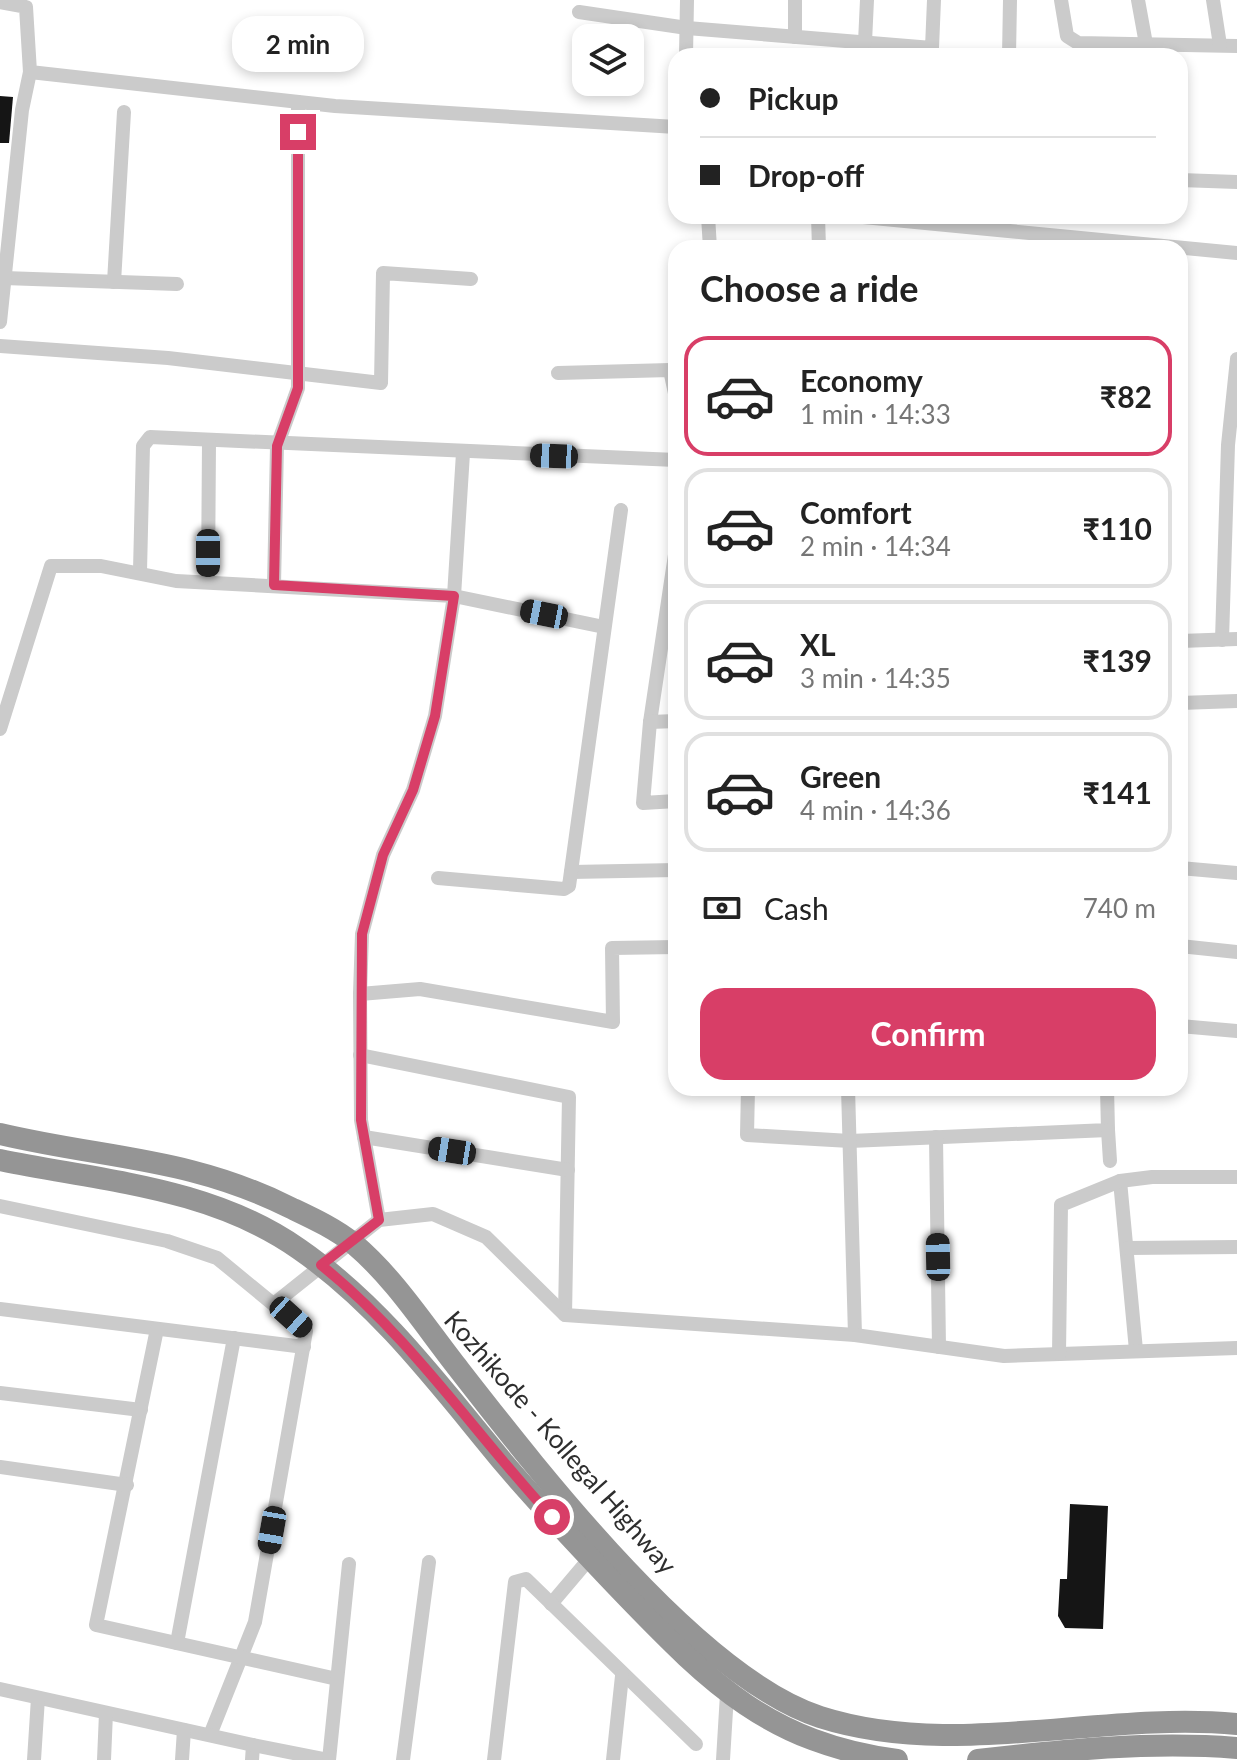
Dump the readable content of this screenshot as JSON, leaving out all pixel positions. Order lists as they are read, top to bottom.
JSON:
{
  "streets": {
    "highway": ["Kozhikode - Kollegal Highway"]
  },
  "page": {
    "bubble": "2 min",
    "banner": ["Pickup", "Drop-off"],
    "heading": "Choose a ride",
    "list": [
      {
        "name": "Economy",
        "note": "1 min · 14:33",
        "value": "₹82"
      },
      {
        "name": "Comfort",
        "note": "2 min · 14:34",
        "value": "₹110"
      },
      {
        "name": "XL",
        "note": "3 min · 14:35",
        "value": "₹139"
      },
      {
        "name": "Green",
        "note": "4 min · 14:36",
        "value": "₹141"
      }
    ],
    "pay": ["Cash", "740 m"],
    "buttons": "Confirm"
  }
}
